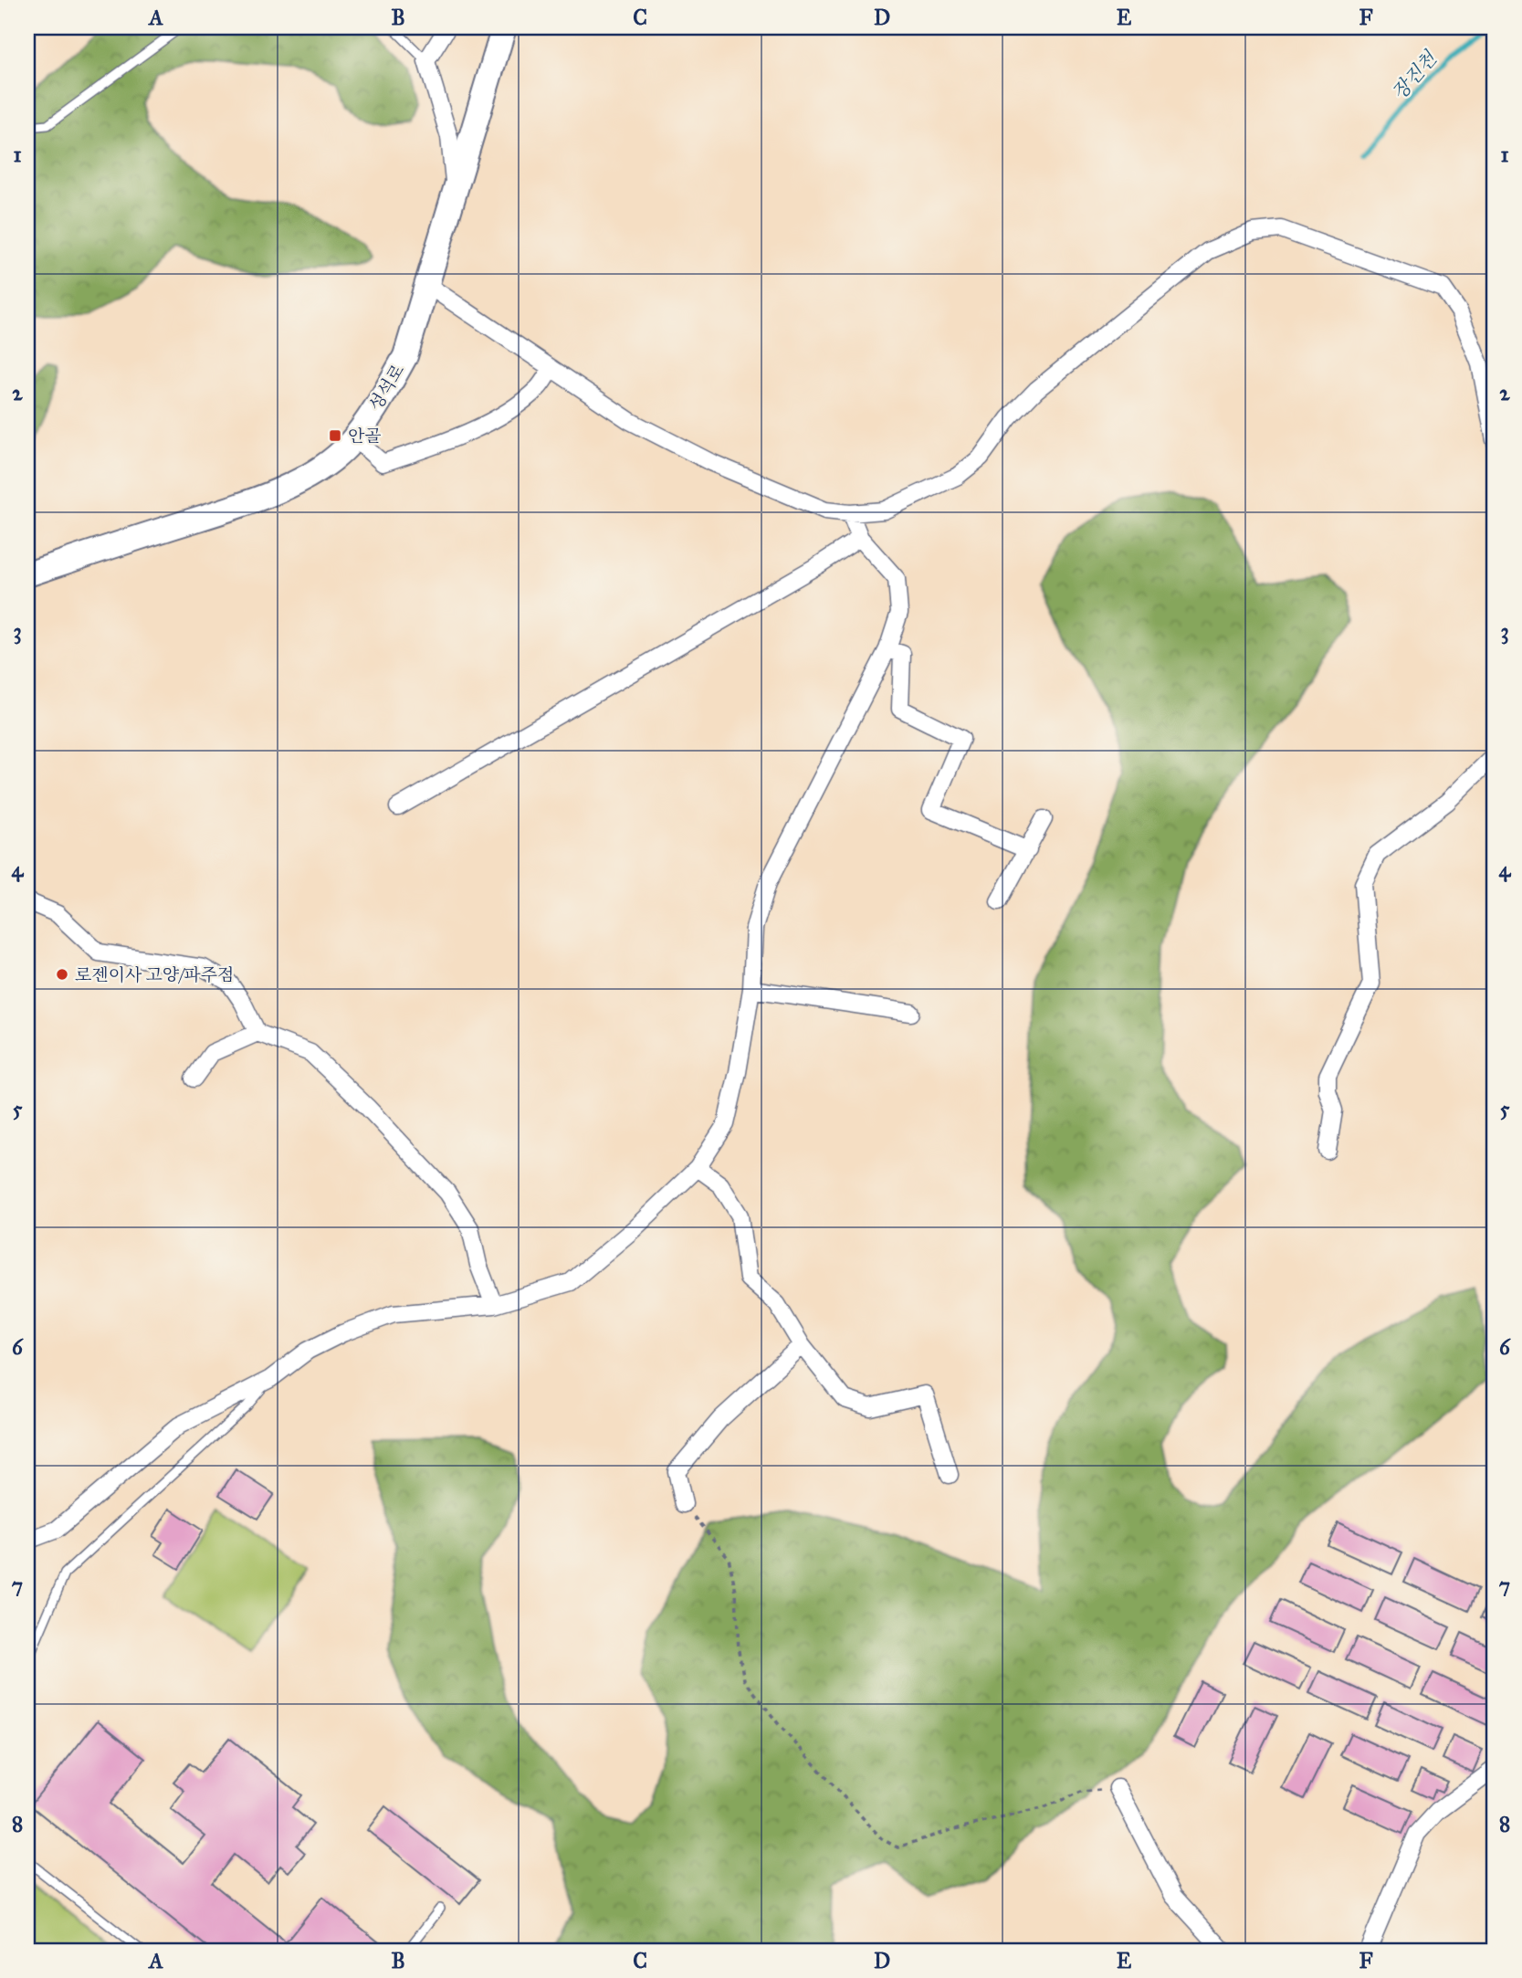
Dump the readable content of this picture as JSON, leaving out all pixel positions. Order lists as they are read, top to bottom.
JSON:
{
  "streets": {
    "street": ["성석로"]
  },
  "water": ["장진천"],
  "places": {
    "transit": ["안골"],
    "other": ["로젠이사 고양/파주점"]
  },
  "grid": {
    "columns": [
      "A",
      "B",
      "C",
      "D",
      "E",
      "F"
    ],
    "rows": [
      "1",
      "2",
      "3",
      "4",
      "5",
      "6",
      "7",
      "8"
    ]
  }
}
